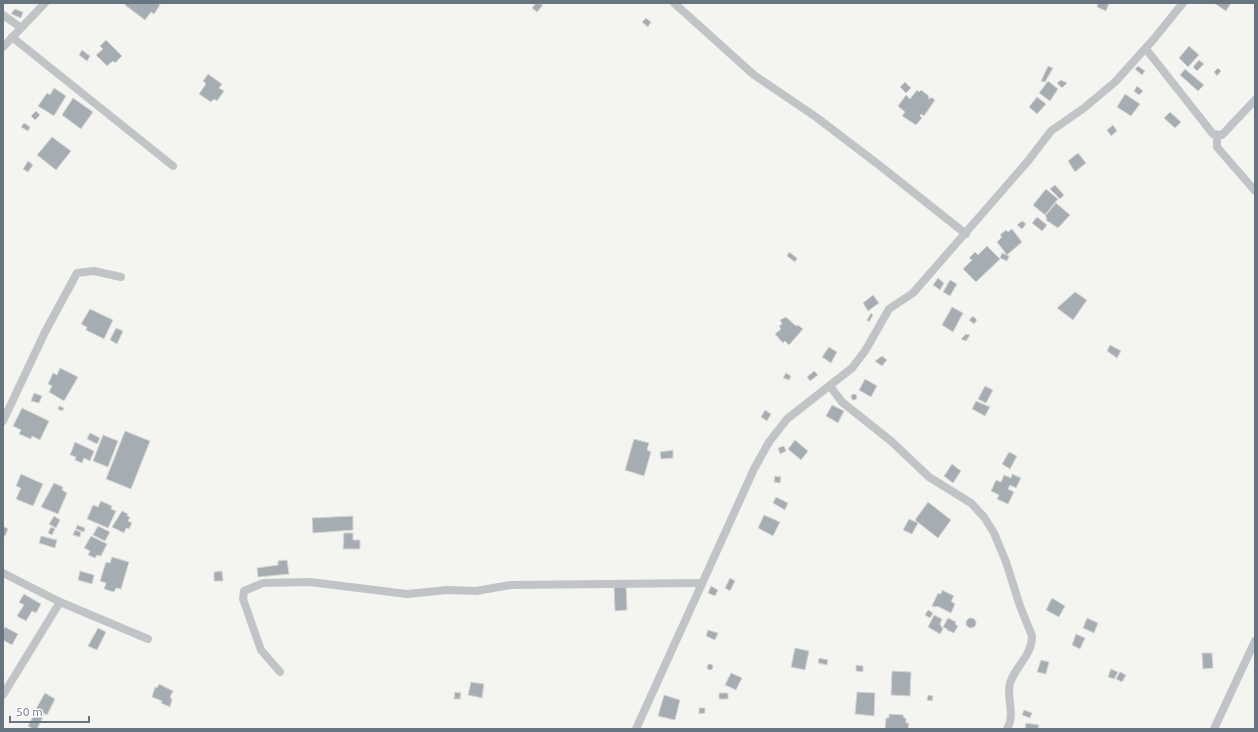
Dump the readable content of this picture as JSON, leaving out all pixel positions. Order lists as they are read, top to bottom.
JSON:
{
  "scale_bar": "50 m"
}
